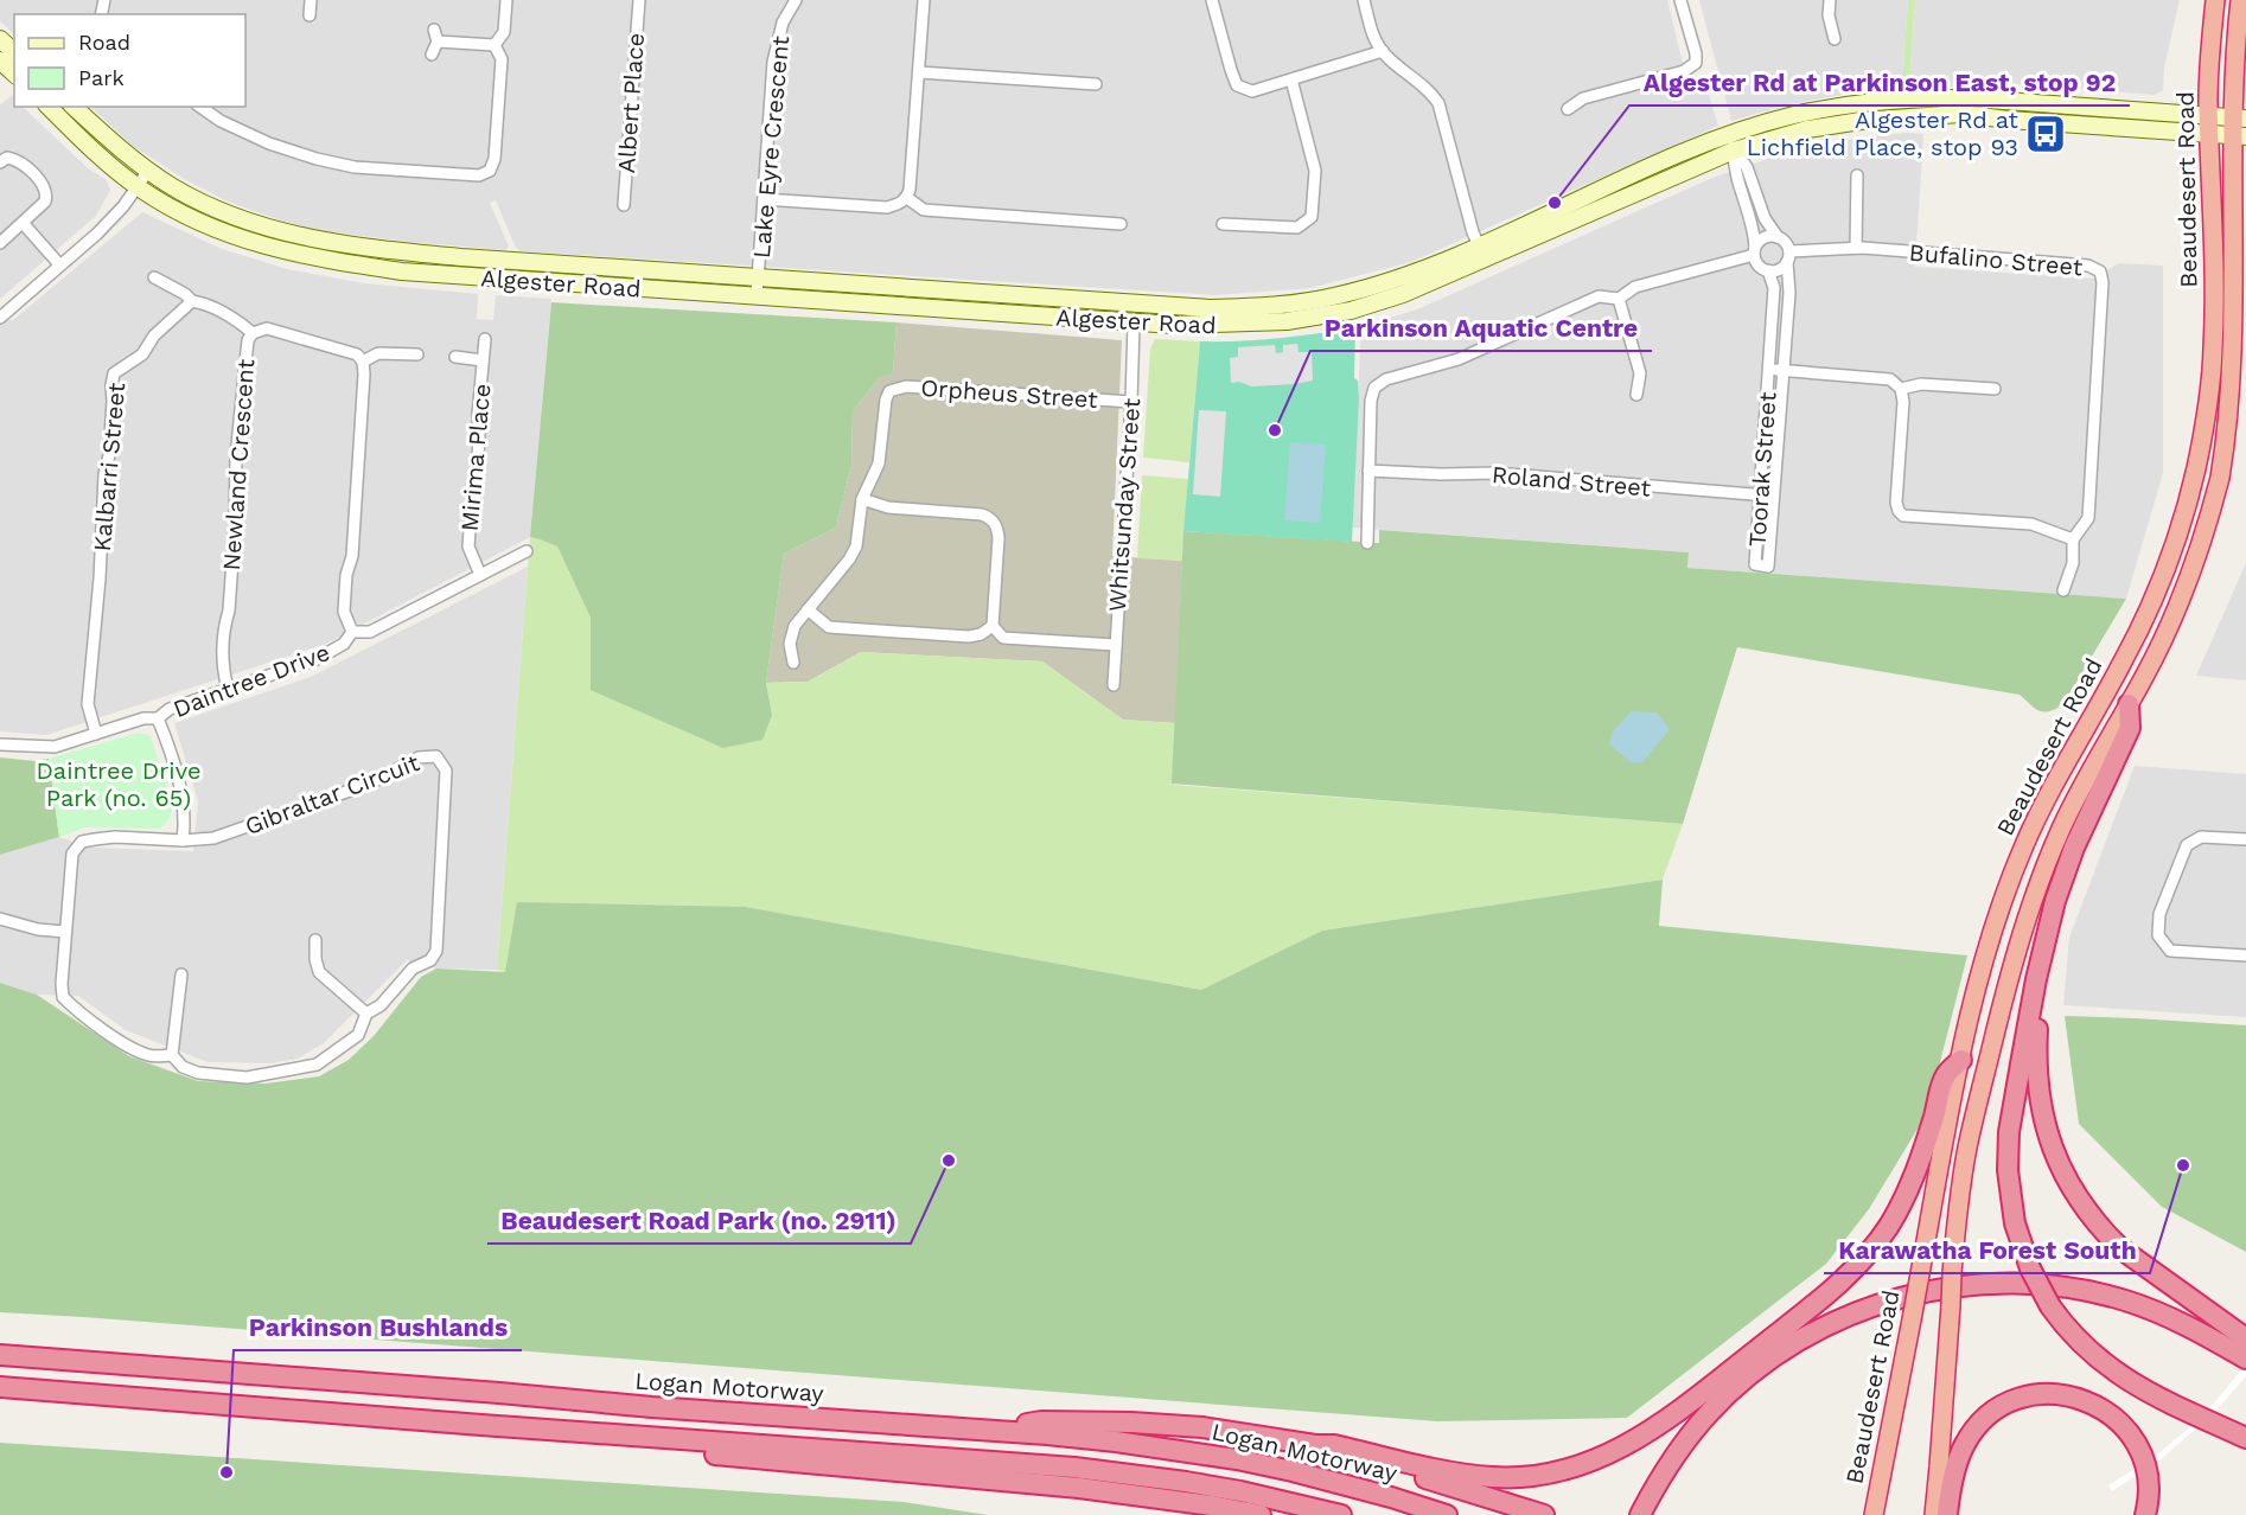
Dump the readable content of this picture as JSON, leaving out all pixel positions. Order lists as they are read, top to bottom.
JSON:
{
  "streets": {
    "highway": ["Beaudesert Road", "Logan Motorway"],
    "main road": ["Algester Road"],
    "street": [
      "Albert Place",
      "Lake Eyre Crescent",
      "Bufalino Street",
      "Orpheus Street",
      "Mirima Place",
      "Newland Crescent",
      "Kalbarri Street",
      "Toorak Street",
      "Roland Street",
      "Whitsunday Street",
      "Daintree Drive",
      "Gibraltar Circuit"
    ]
  },
  "crossings": [
    ["Lake Eyre Crescent", "Algester Road"],
    ["Beaudesert Road", "Algester Road"],
    ["Bufalino Street", "Toorak Street"],
    ["Algester Road", "Whitsunday Street"],
    ["Orpheus Street", "Whitsunday Street"],
    ["Mirima Place", "Daintree Drive"],
    ["Newland Crescent", "Daintree Drive"],
    ["Kalbarri Street", "Daintree Drive"],
    ["Toorak Street", "Roland Street"]
  ],
  "parks": ["Daintree Drive Park (no. 65)"],
  "places": {
    "bus stop": ["Algester Rd at Lichfield Place, stop 93"],
    "other": [
      "Algester Rd at Parkinson East, stop 92",
      "Parkinson Aquatic Centre",
      "Beaudesert Road Park (no. 2911)",
      "Karawatha Forest South",
      "Parkinson Bushlands"
    ]
  },
  "legend": ["Road", "Park"]
}
